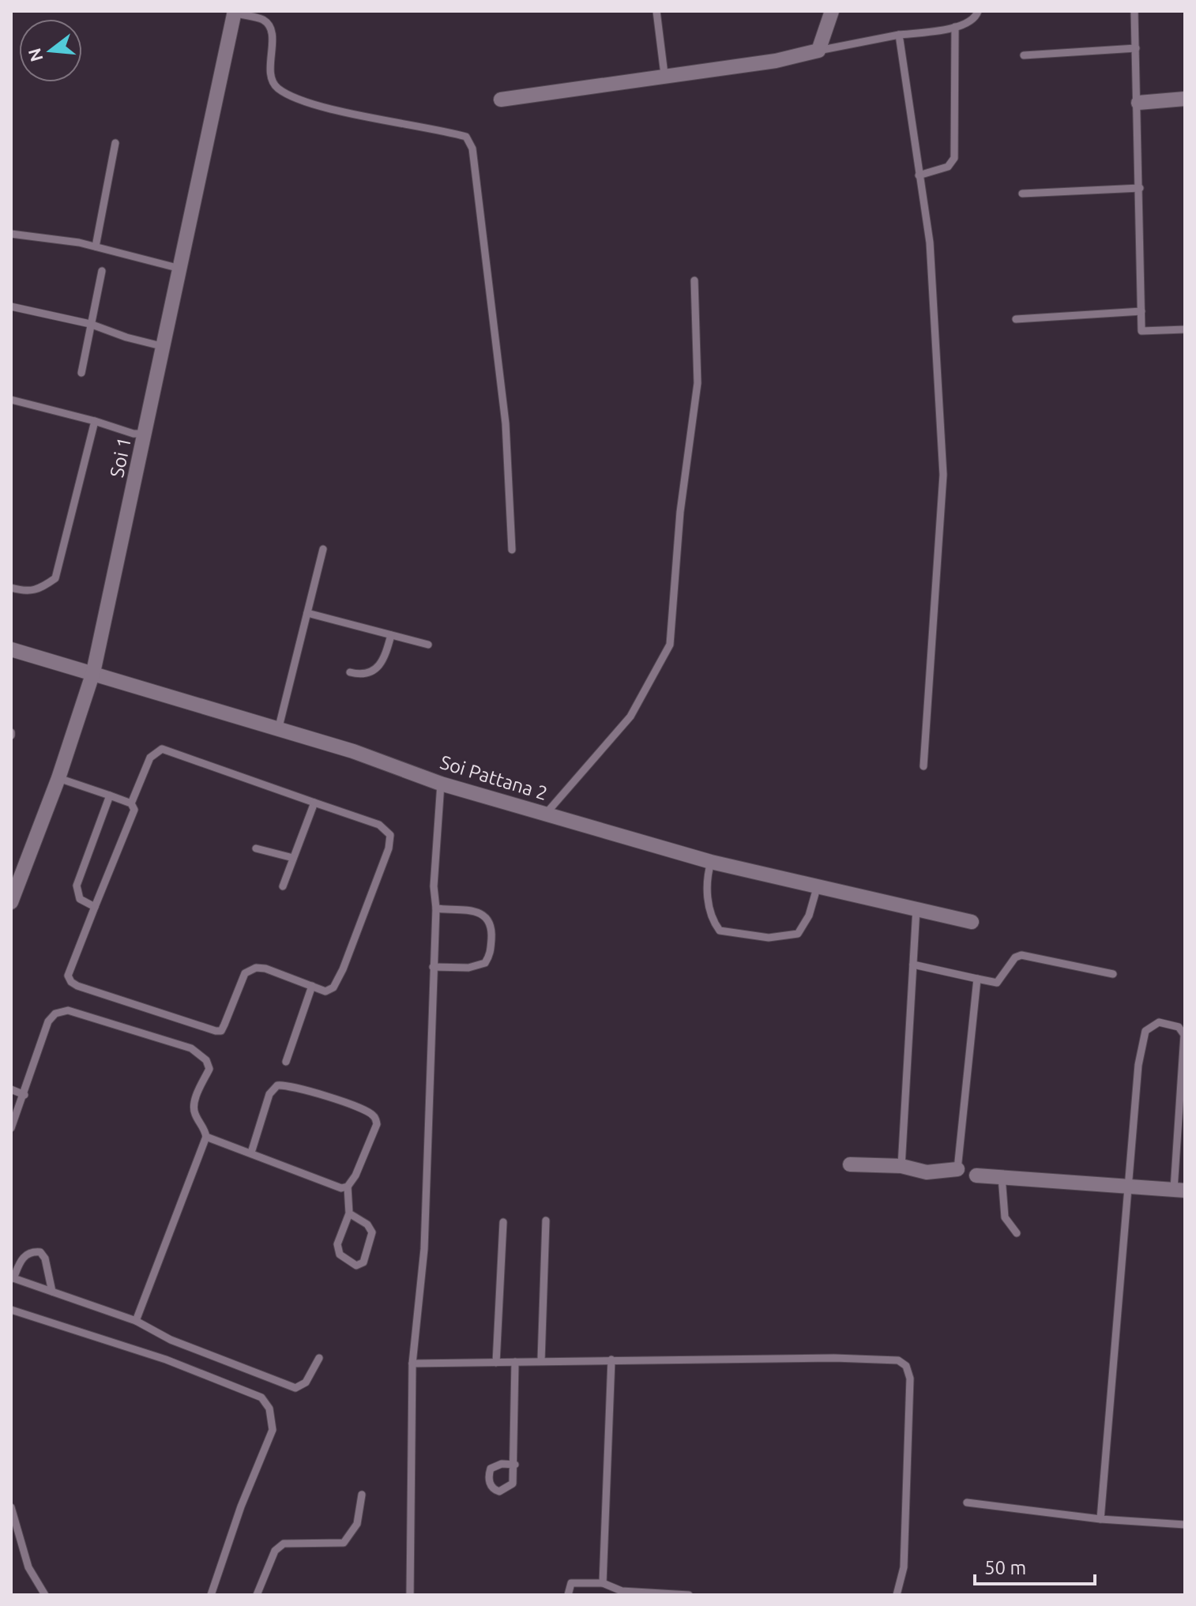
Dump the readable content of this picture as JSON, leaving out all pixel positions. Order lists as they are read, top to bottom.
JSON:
{
  "streets": {
    "street": ["Soi 1", "Soi Pattana 2"]
  },
  "crossings": [
    ["Soi 1", "Soi Pattana 2"]
  ],
  "scale_bar": "50 m",
  "north": "left"
}
